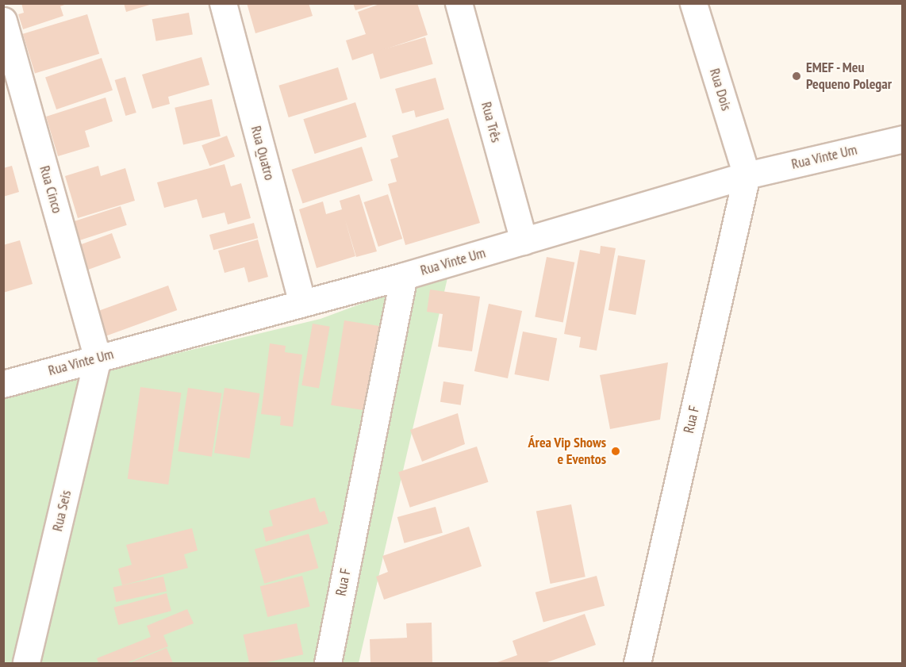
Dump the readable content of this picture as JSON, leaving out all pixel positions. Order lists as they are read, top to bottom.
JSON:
{
  "streets": {
    "street": [
      "Rua Dois",
      "Rua Três",
      "Rua Quatro",
      "Rua Vinte Um",
      "Rua Cinco",
      "Rua F",
      "Rua Seis"
    ]
  },
  "crossings": [
    ["Rua Dois", "Rua Vinte Um"],
    ["Rua Dois", "Rua F"],
    ["Rua Três", "Rua Vinte Um"],
    ["Rua Quatro", "Rua Vinte Um"],
    ["Rua Vinte Um", "Rua Cinco"],
    ["Rua Vinte Um", "Rua F"],
    ["Rua Vinte Um", "Rua Seis"],
    ["Rua Cinco", "Rua Seis"]
  ],
  "places": ["EMEF - Meu Pequeno Polegar", "Área Vip Shows e Eventos"]
}
